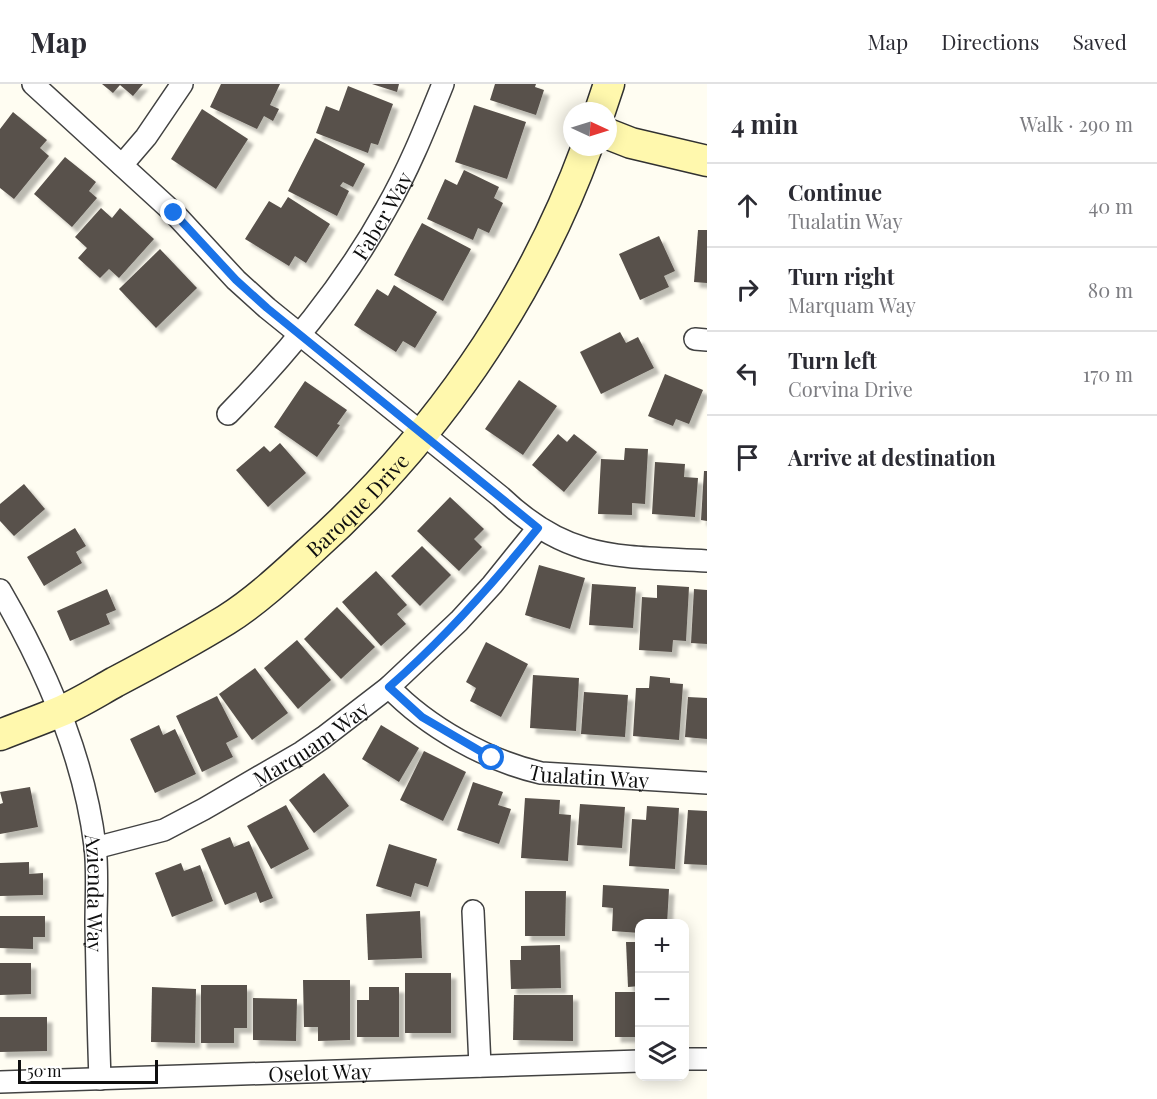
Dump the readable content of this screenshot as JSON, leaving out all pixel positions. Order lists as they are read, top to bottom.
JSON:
{
  "streets": {
    "street": [
      "Faber Way",
      "Baroque Drive",
      "Marquam Way",
      "Tualatin Way",
      "Azienda Way",
      "Oselot Way"
    ]
  },
  "crossings": [
    ["Baroque Drive", "Azienda Way"],
    ["Marquam Way", "Tualatin Way"],
    ["Marquam Way", "Azienda Way"],
    ["Azienda Way", "Oselot Way"]
  ],
  "scale_bar": "50 m",
  "north": "right",
  "page": {
    "header": "Map",
    "nav": ["Map", "Directions", "Saved"],
    "heading": ["4 min", "Walk · 290 m"],
    "list": [
      ["Continue", "Tualatin Way", "40 m"],
      ["Turn right", "Marquam Way", "80 m"],
      ["Turn left", "Corvina Drive", "170 m"],
      "Arrive at destination"
    ],
    "map_buttons": ["+", "−"],
    "scale": "50 m"
  }
}
